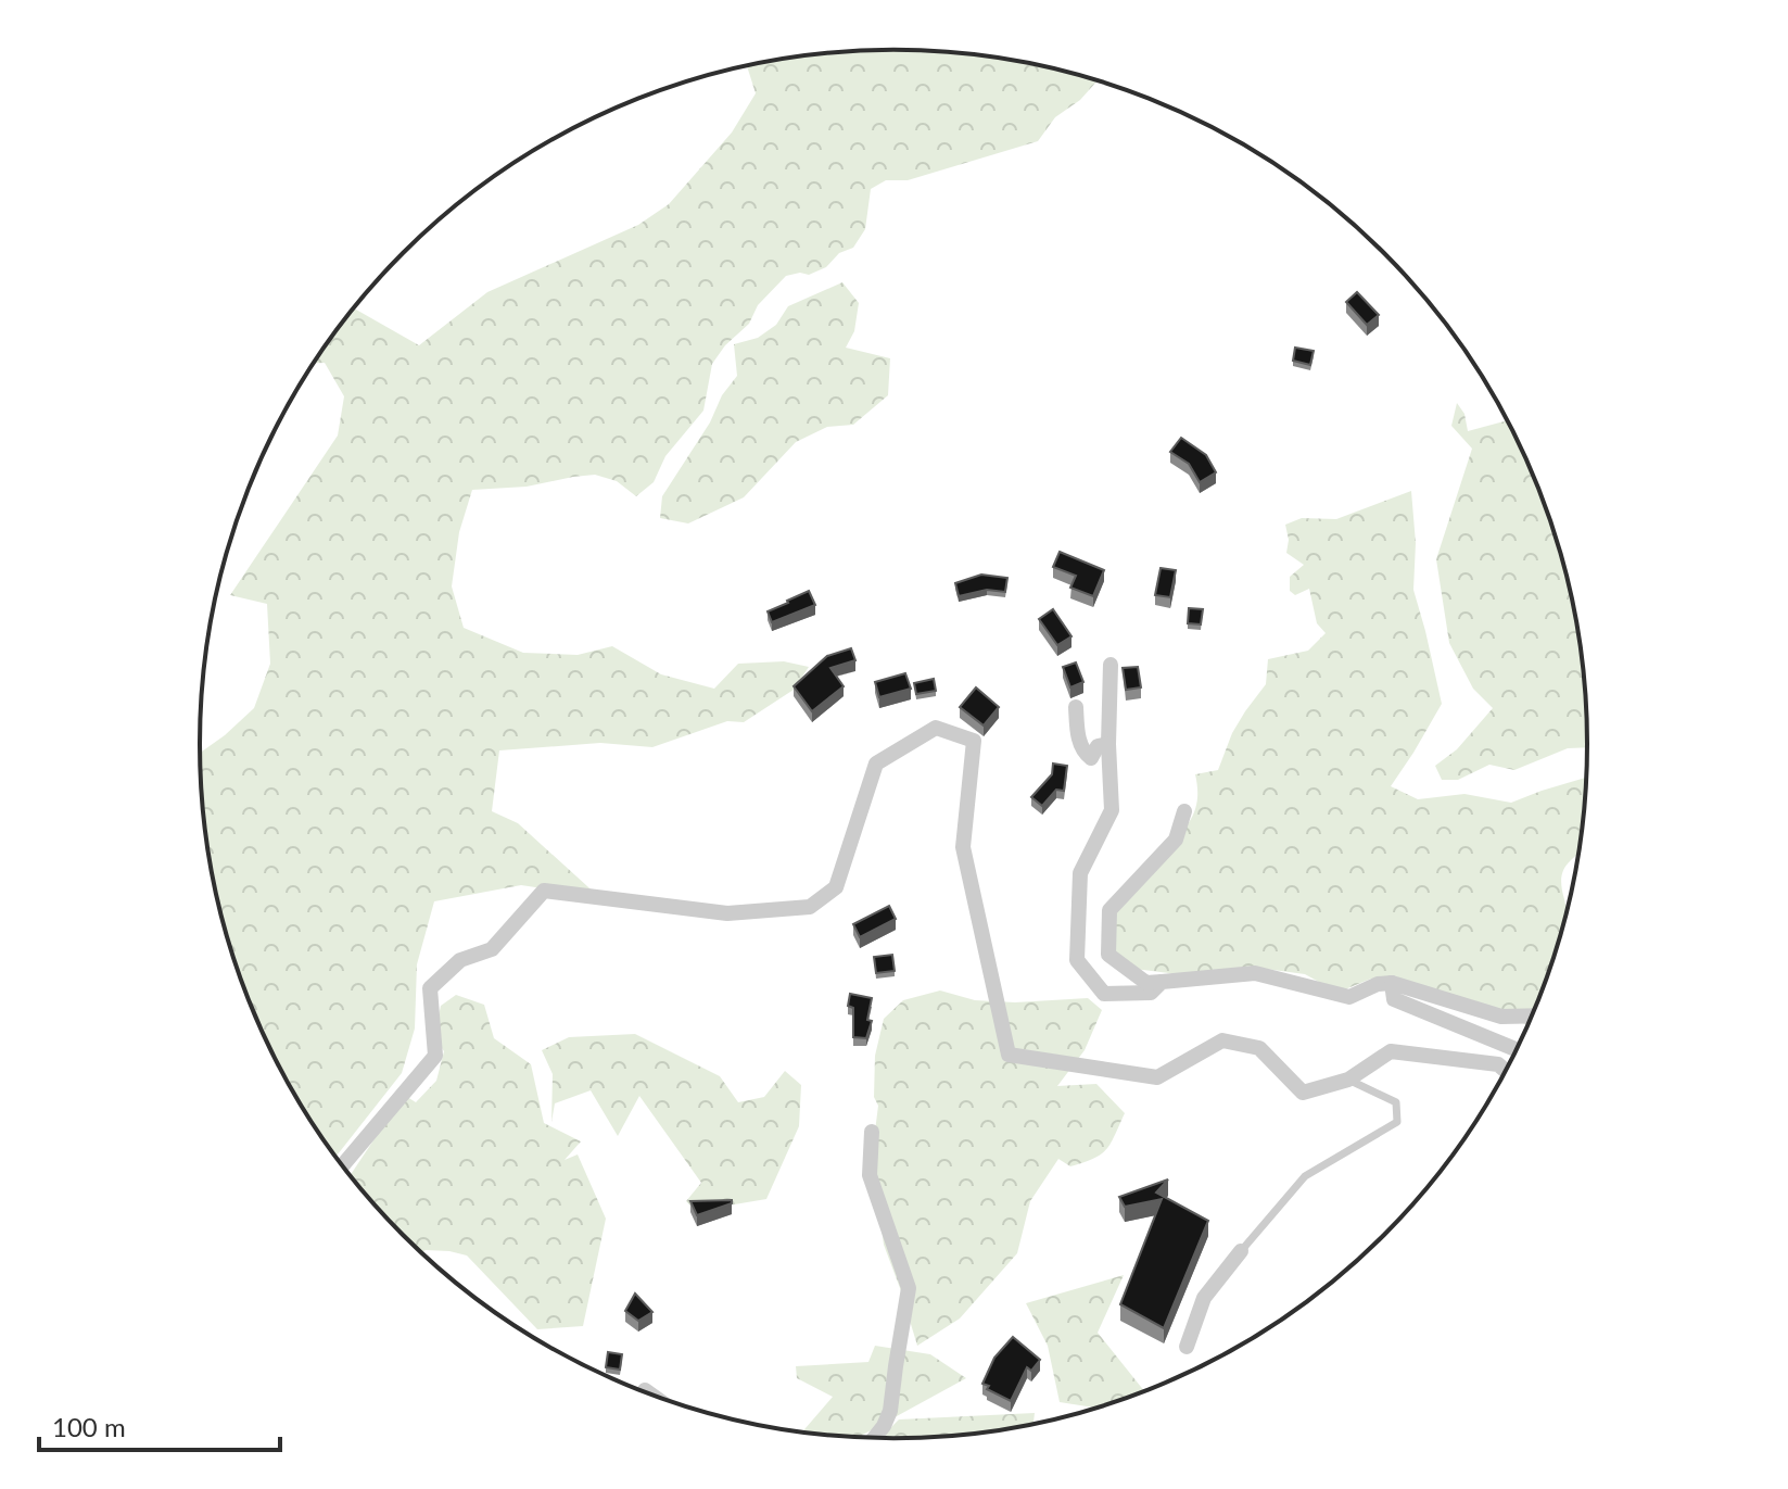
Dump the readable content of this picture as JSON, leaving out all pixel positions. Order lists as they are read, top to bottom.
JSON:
{
  "scale_bar": "100 m"
}
